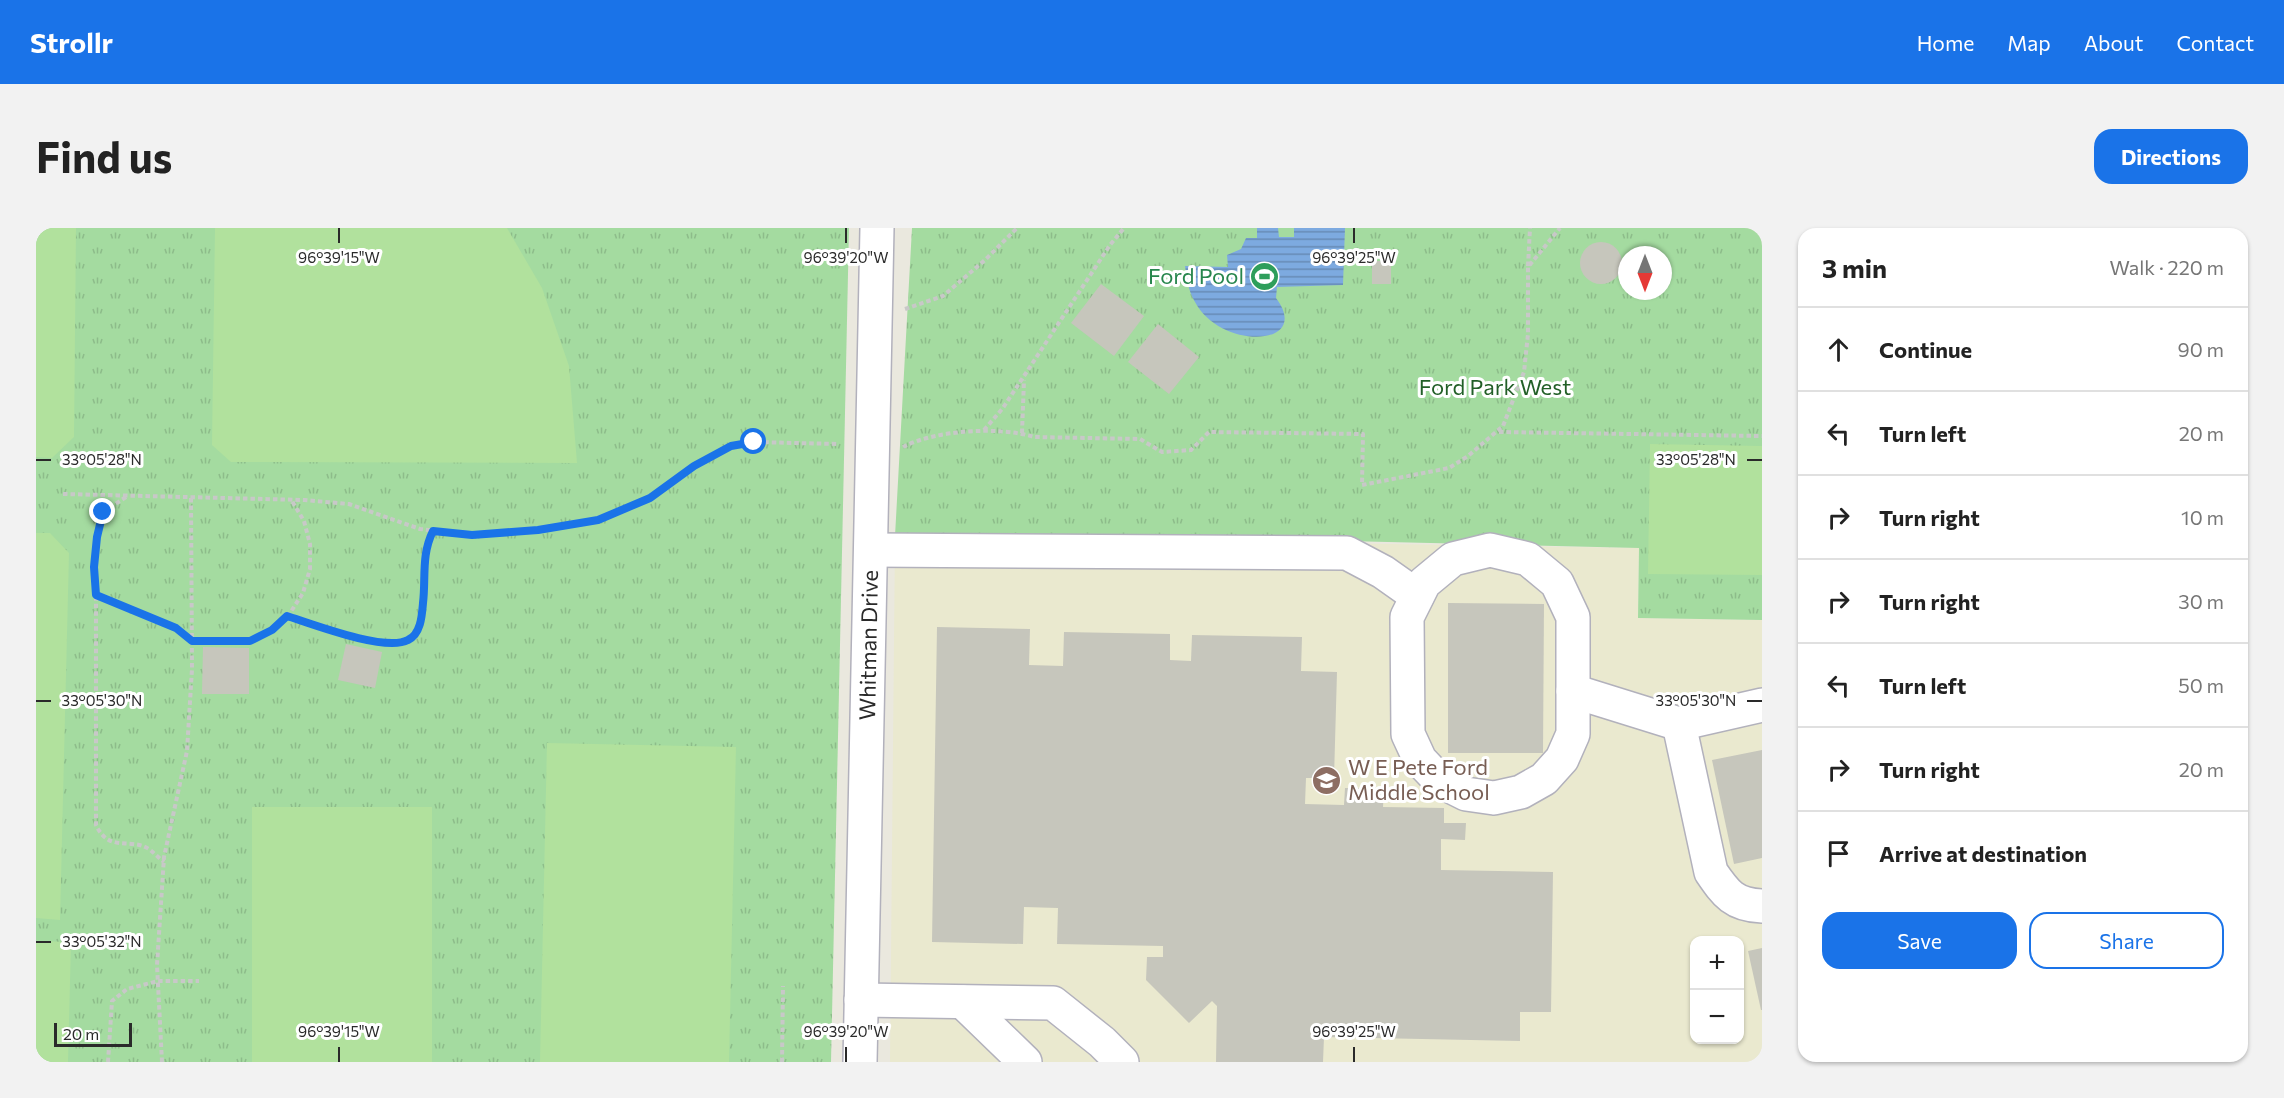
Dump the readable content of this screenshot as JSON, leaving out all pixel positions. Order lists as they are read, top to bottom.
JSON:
{
  "streets": {
    "street": ["Whitman Drive"]
  },
  "parks": ["Ford Park West"],
  "places": {
    "sports": ["Ford Pool"],
    "school or university": ["W E Pete Ford Middle School"]
  },
  "scale_bar": "20 m",
  "north": "bottom",
  "page": {
    "header": "Strollr",
    "nav": [
      "Home",
      "Map",
      "About",
      "Contact"
    ],
    "buttons": [
      "Directions",
      ["Save", "Share"]
    ],
    "title": "Find us",
    "heading": ["3 min", "Walk · 220 m"],
    "list": [
      ["Continue", "90 m"],
      ["Turn left", "20 m"],
      ["Turn right", "10 m"],
      ["Turn right", "30 m"],
      ["Turn left", "50 m"],
      ["Turn right", "20 m"],
      "Arrive at destination"
    ],
    "map_buttons": ["+", "−"],
    "scale": "20 m"
  },
  "coordinates": [
    "96°39'15\"W",
    "96°39'20\"W",
    "96°39'25\"W",
    "33°05'28\"N",
    "33°05'30\"N",
    "33°05'32\"N"
  ]
}
